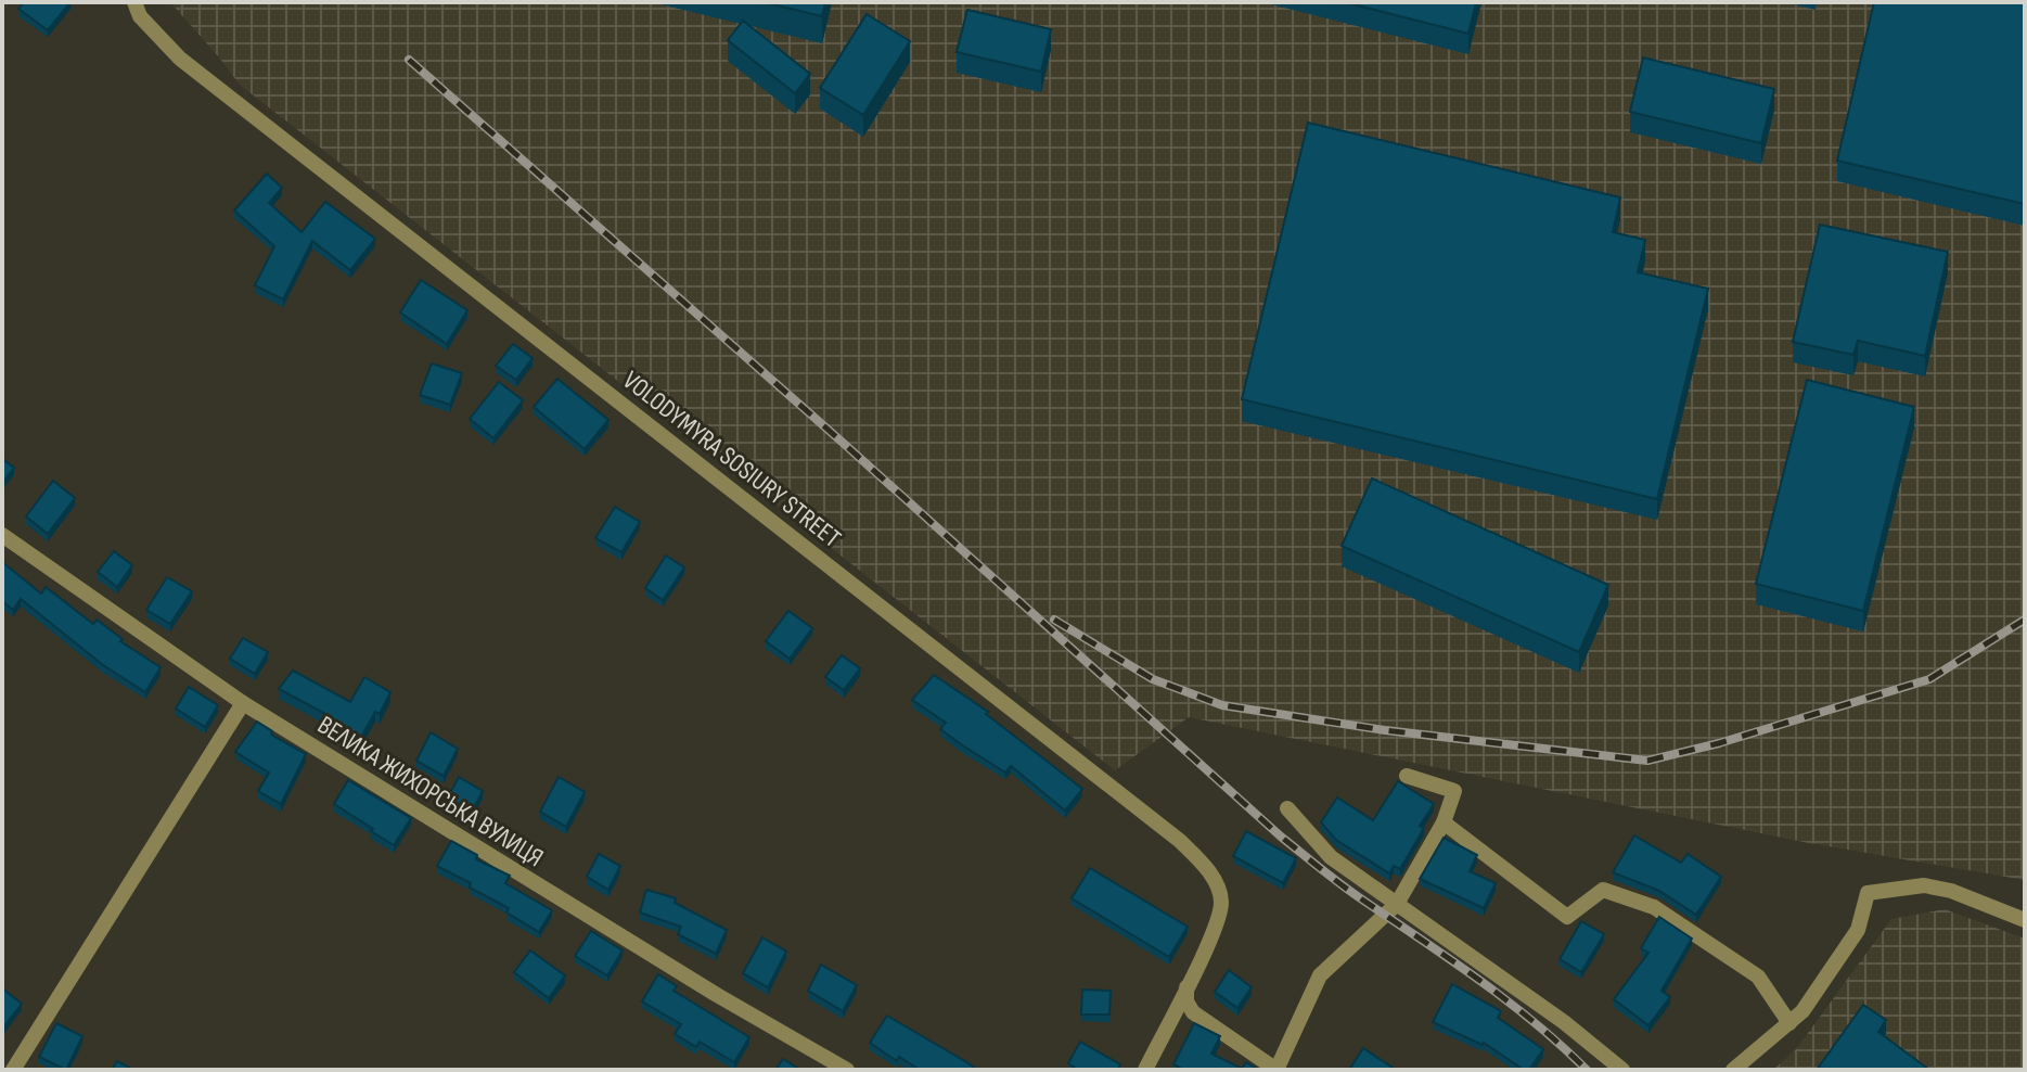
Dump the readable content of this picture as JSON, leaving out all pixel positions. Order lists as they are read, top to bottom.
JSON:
{
  "streets": {
    "street": ["VOLODYMYRA SOSIURY STREET", "ВЕЛИКА ЖИХОРСЬКА ВУЛИЦЯ"]
  }
}
